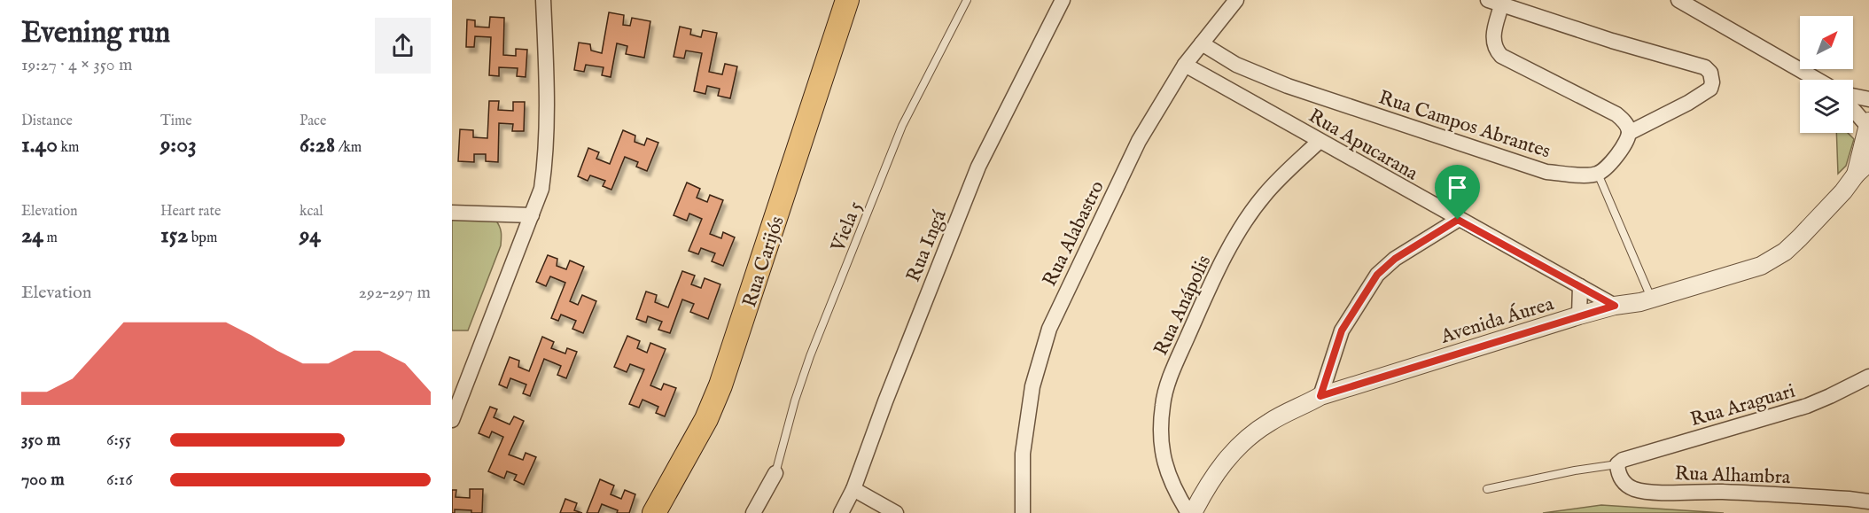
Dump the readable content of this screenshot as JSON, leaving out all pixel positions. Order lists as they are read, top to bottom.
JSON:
{
  "streets": {
    "main road": ["Rua Carijós"],
    "street": [
      "Rua Campos Abrantes",
      "Rua Apucarana",
      "Rua Alabastro",
      "Rua Ingá",
      "Rua Anápolis",
      "Avenida Áurea",
      "Rua Araguari",
      "Rua Alhambra"
    ],
    "lane": ["Viela 5"]
  },
  "crossings": [
    ["Rua Campos Abrantes", "Rua Alabastro"],
    ["Rua Apucarana", "Rua Alabastro"],
    ["Rua Apucarana", "Rua Anápolis"],
    ["Rua Apucarana", "Avenida Áurea"],
    ["Rua Araguari", "Rua Alhambra"]
  ],
  "north": "top right",
  "page": {
    "heading": ["Evening run", "19:27 · 4 × 350 m"],
    "stats": [
      ["Distance", "1.40 km"],
      ["Time", "9:03"],
      ["Pace", "6:28 /km"],
      ["Elevation", "24 m"],
      ["Heart rate", "152 bpm"],
      ["kcal", "94"]
    ],
    "chart": ["Elevation", "292–297 m"],
    "list": [
      {
        "name": "350 m",
        "note": "6:55"
      },
      {
        "name": "700 m",
        "note": "6:16"
      }
    ]
  }
}
